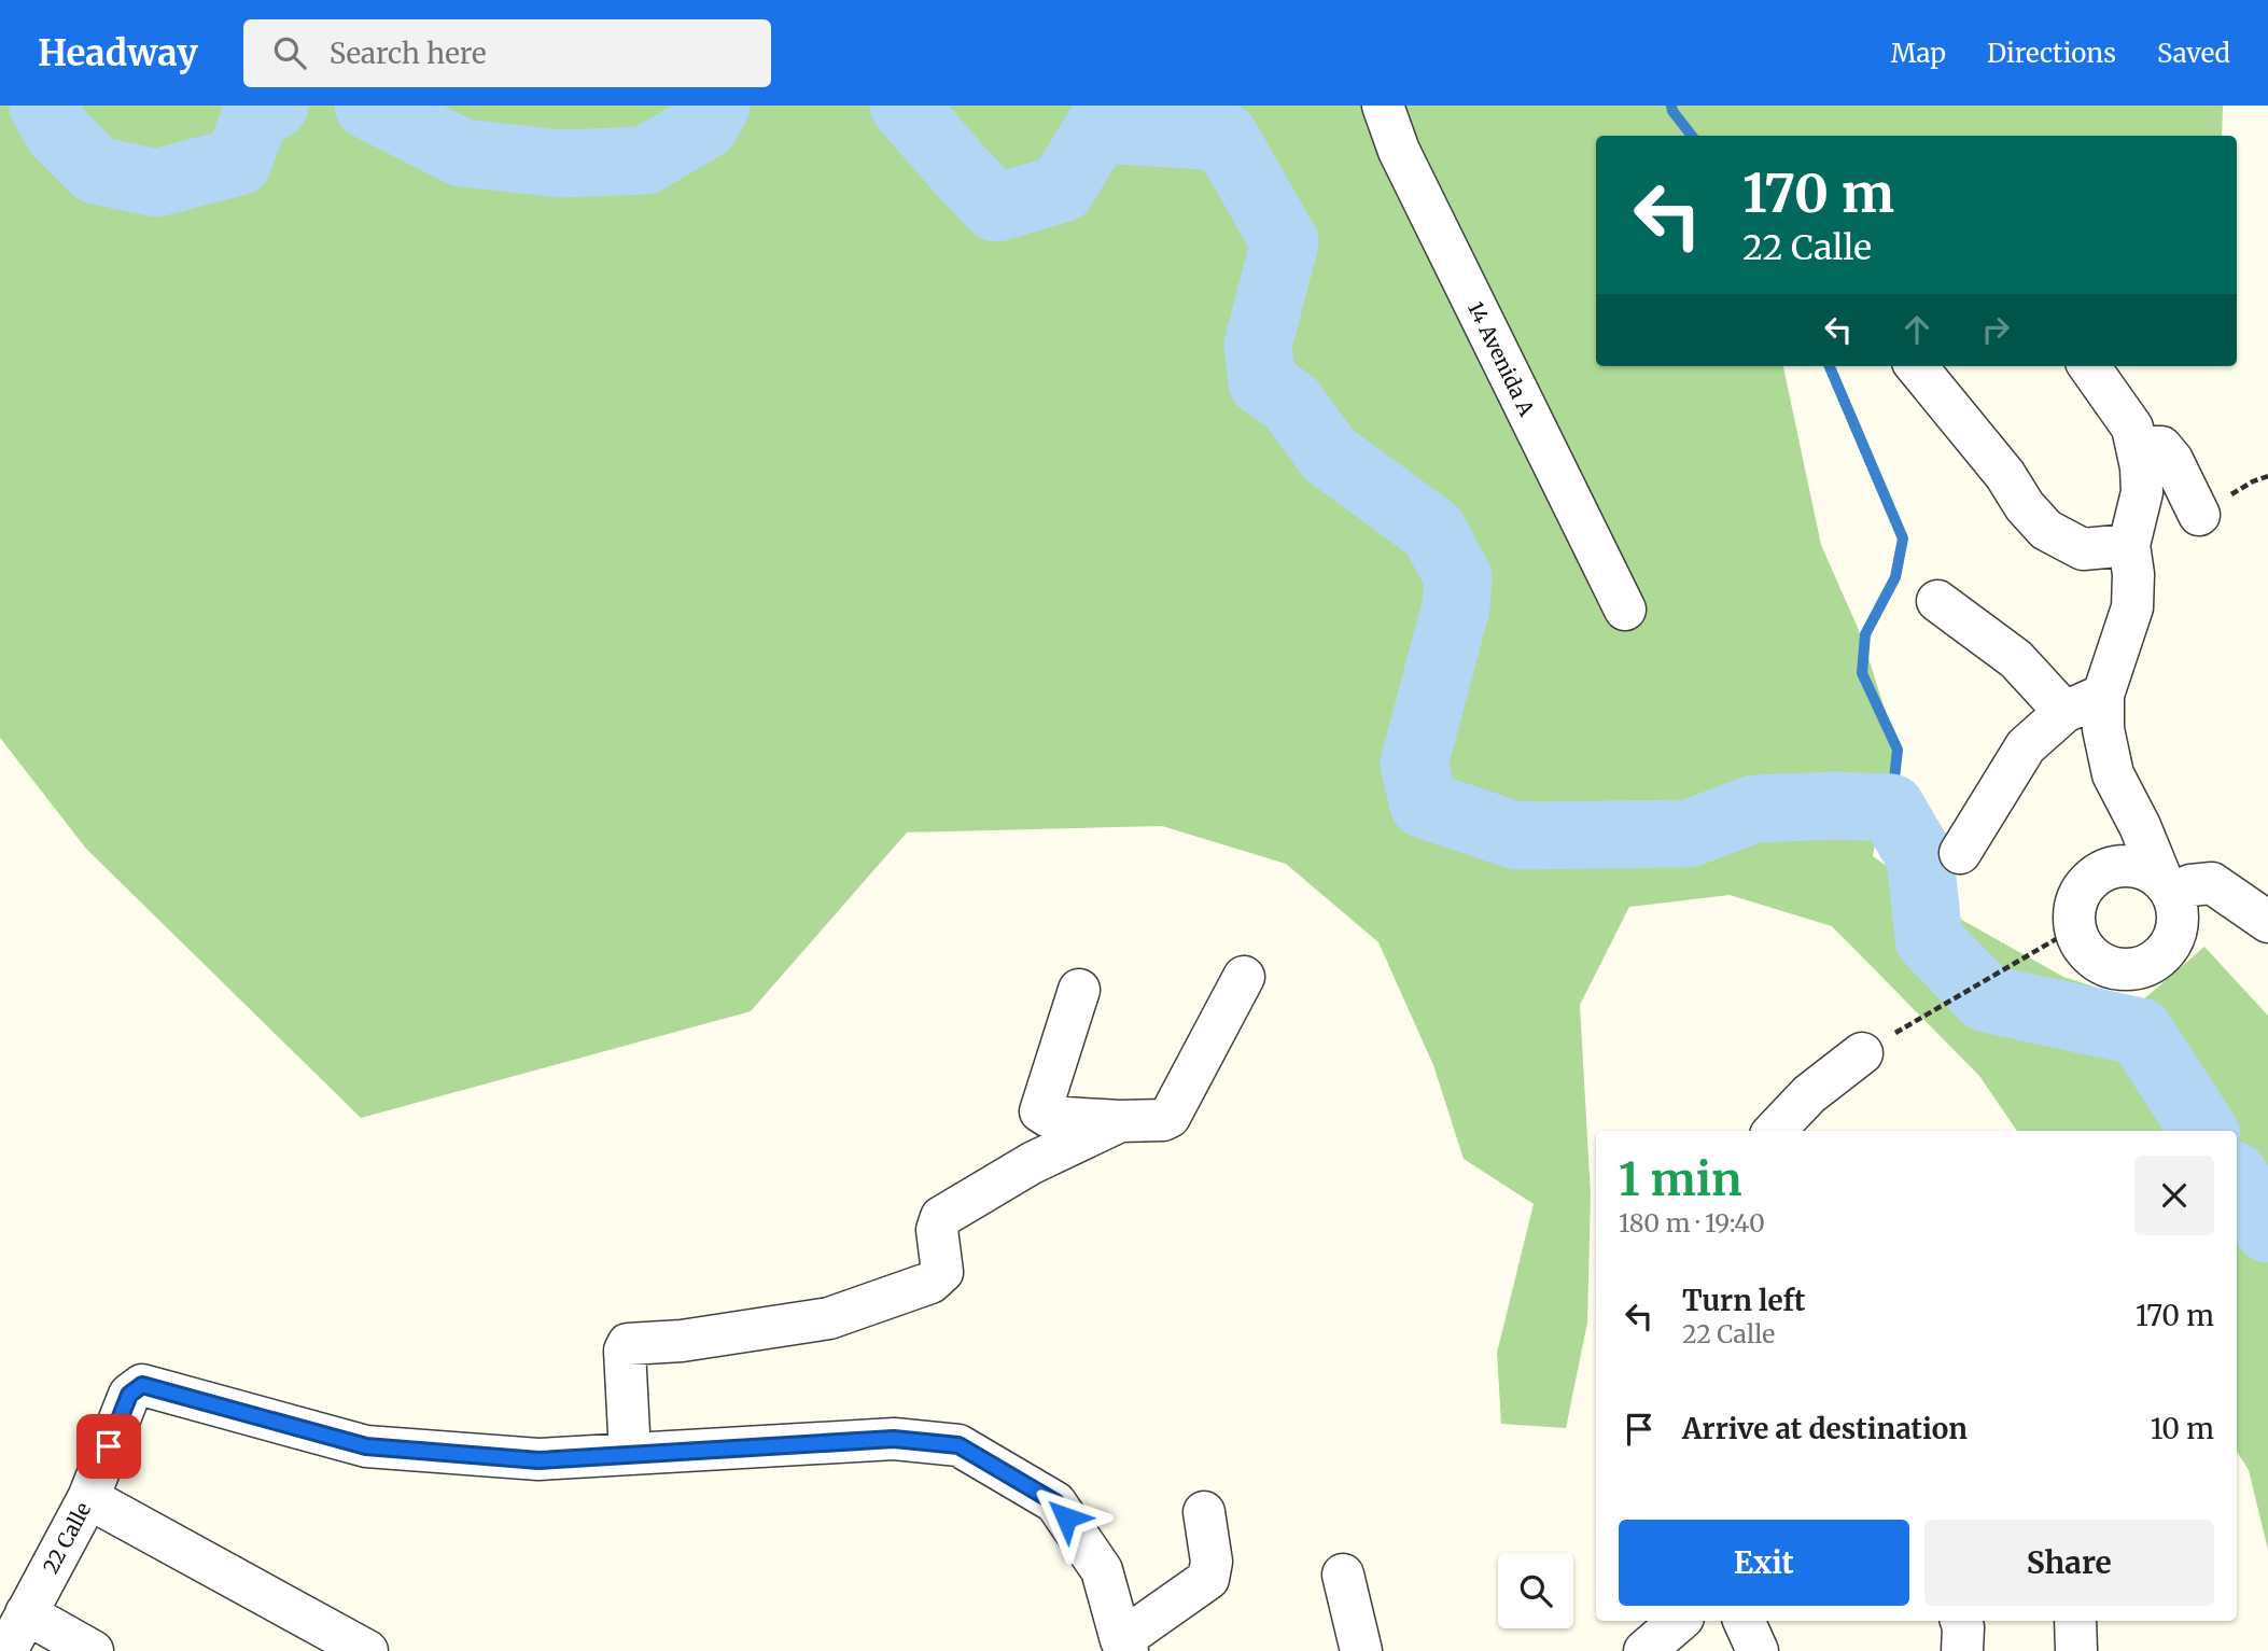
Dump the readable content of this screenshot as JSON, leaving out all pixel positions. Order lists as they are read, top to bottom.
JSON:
{
  "streets": {
    "street": ["14 Avenida A", "22 Calle"]
  },
  "page": {
    "header": "Headway",
    "search": "Search here",
    "nav": ["Map", "Directions", "Saved"],
    "turn": ["170 m", "22 Calle"],
    "heading": ["1 min", "180 m · 19:40"],
    "list": [
      {
        "name": "Turn left",
        "note": "22 Calle",
        "value": "170 m"
      },
      {
        "name": "Arrive at destination",
        "value": "10 m"
      }
    ],
    "buttons": ["Exit", "Share"]
  }
}
